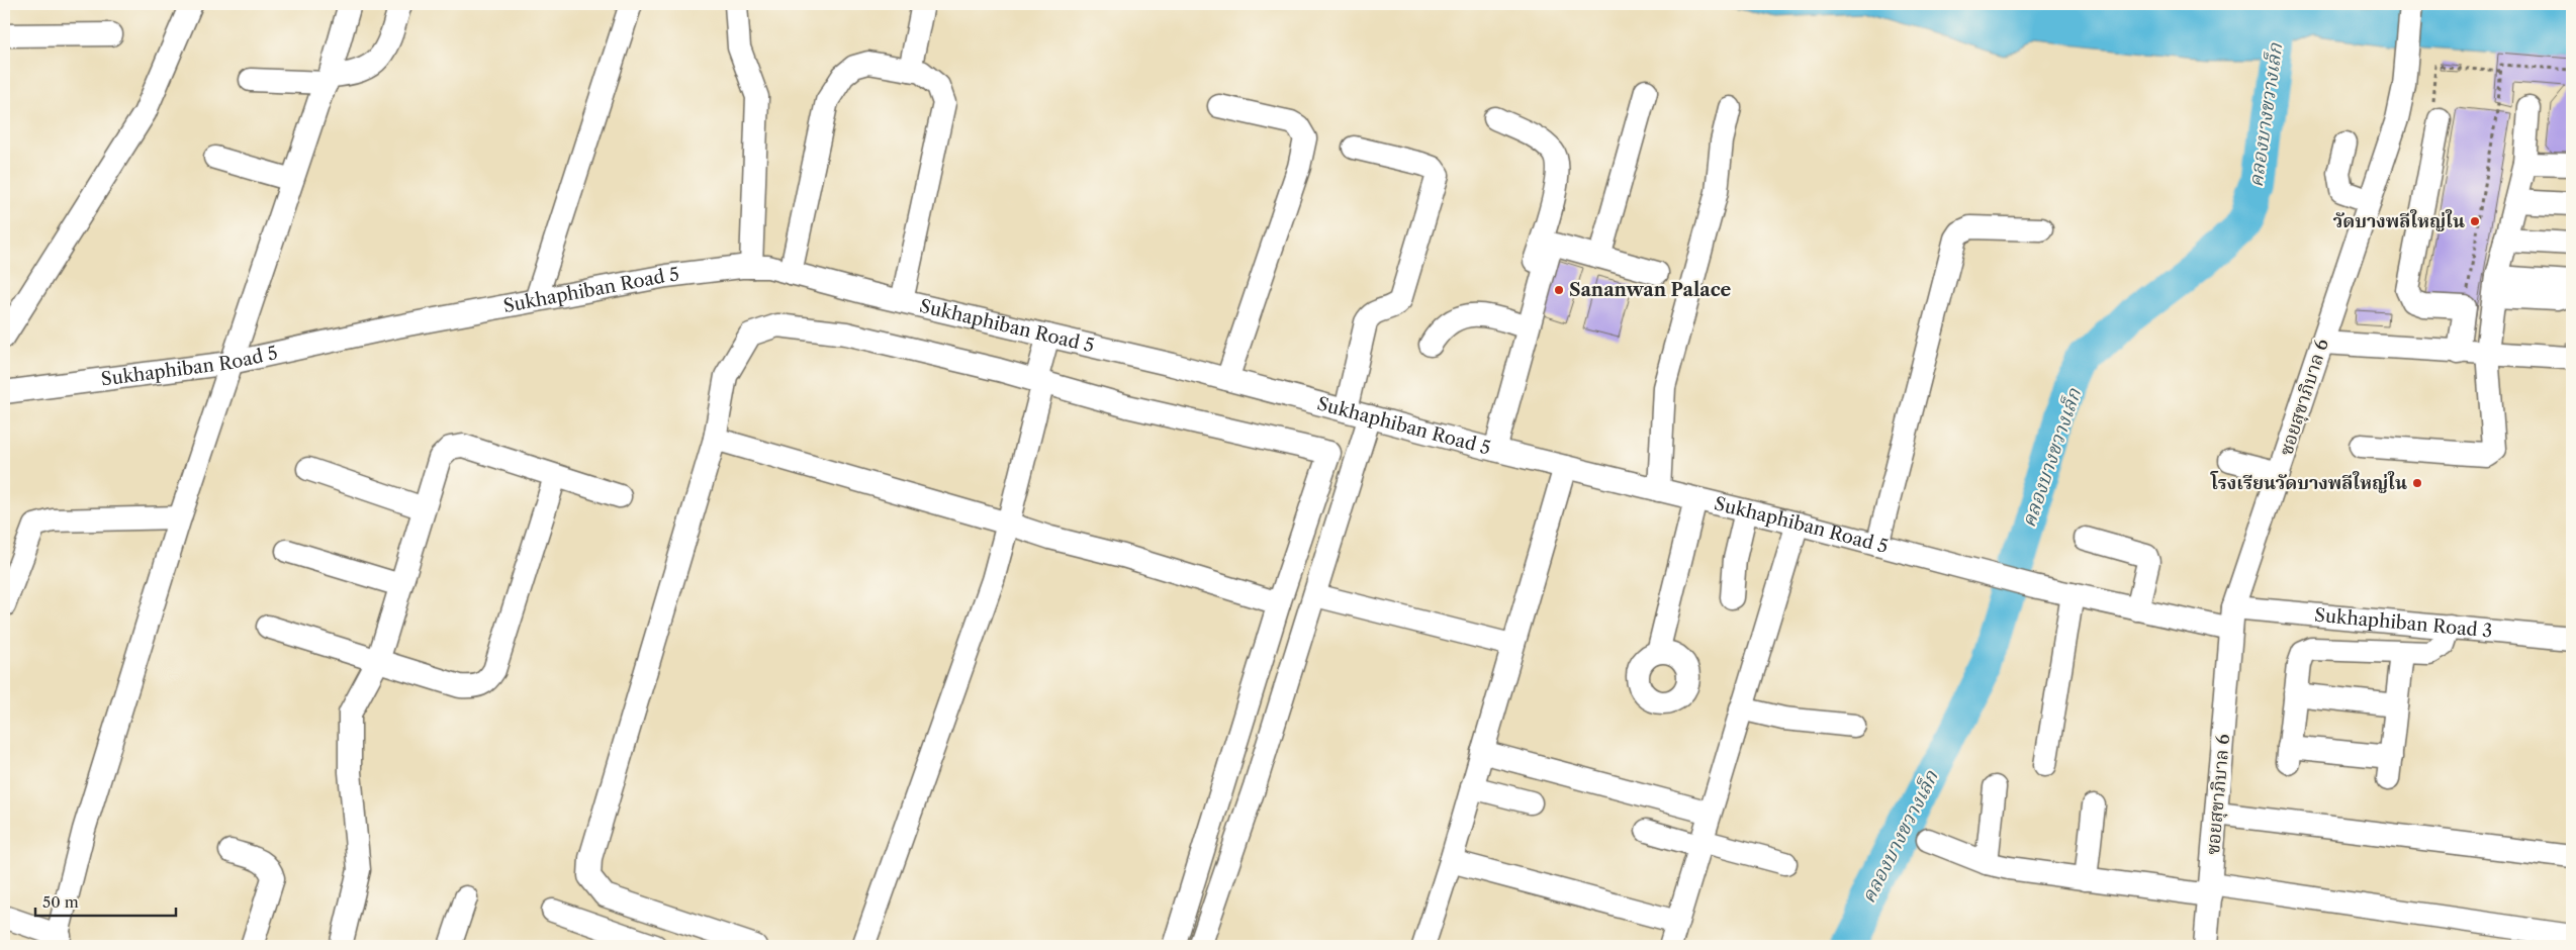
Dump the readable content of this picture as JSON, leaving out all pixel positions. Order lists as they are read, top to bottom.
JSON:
{
  "streets": {
    "street": ["Sukhaphiban Road 5", "ซอยสุขาภิบาล 6", "Sukhaphiban Road 3"]
  },
  "crossings": [
    ["Sukhaphiban Road 5", "ซอยสุขาภิบาล 6"],
    ["ซอยสุขาภิบาล 6", "Sukhaphiban Road 3"]
  ],
  "water": ["คลองบางขวางเล็ก"],
  "places": ["วัดบางพลีใหญ่ใน", "Sananwan Palace", "โรงเรียนวัดบางพลีใหญ่ใน"],
  "scale_bar": "50 m"
}
